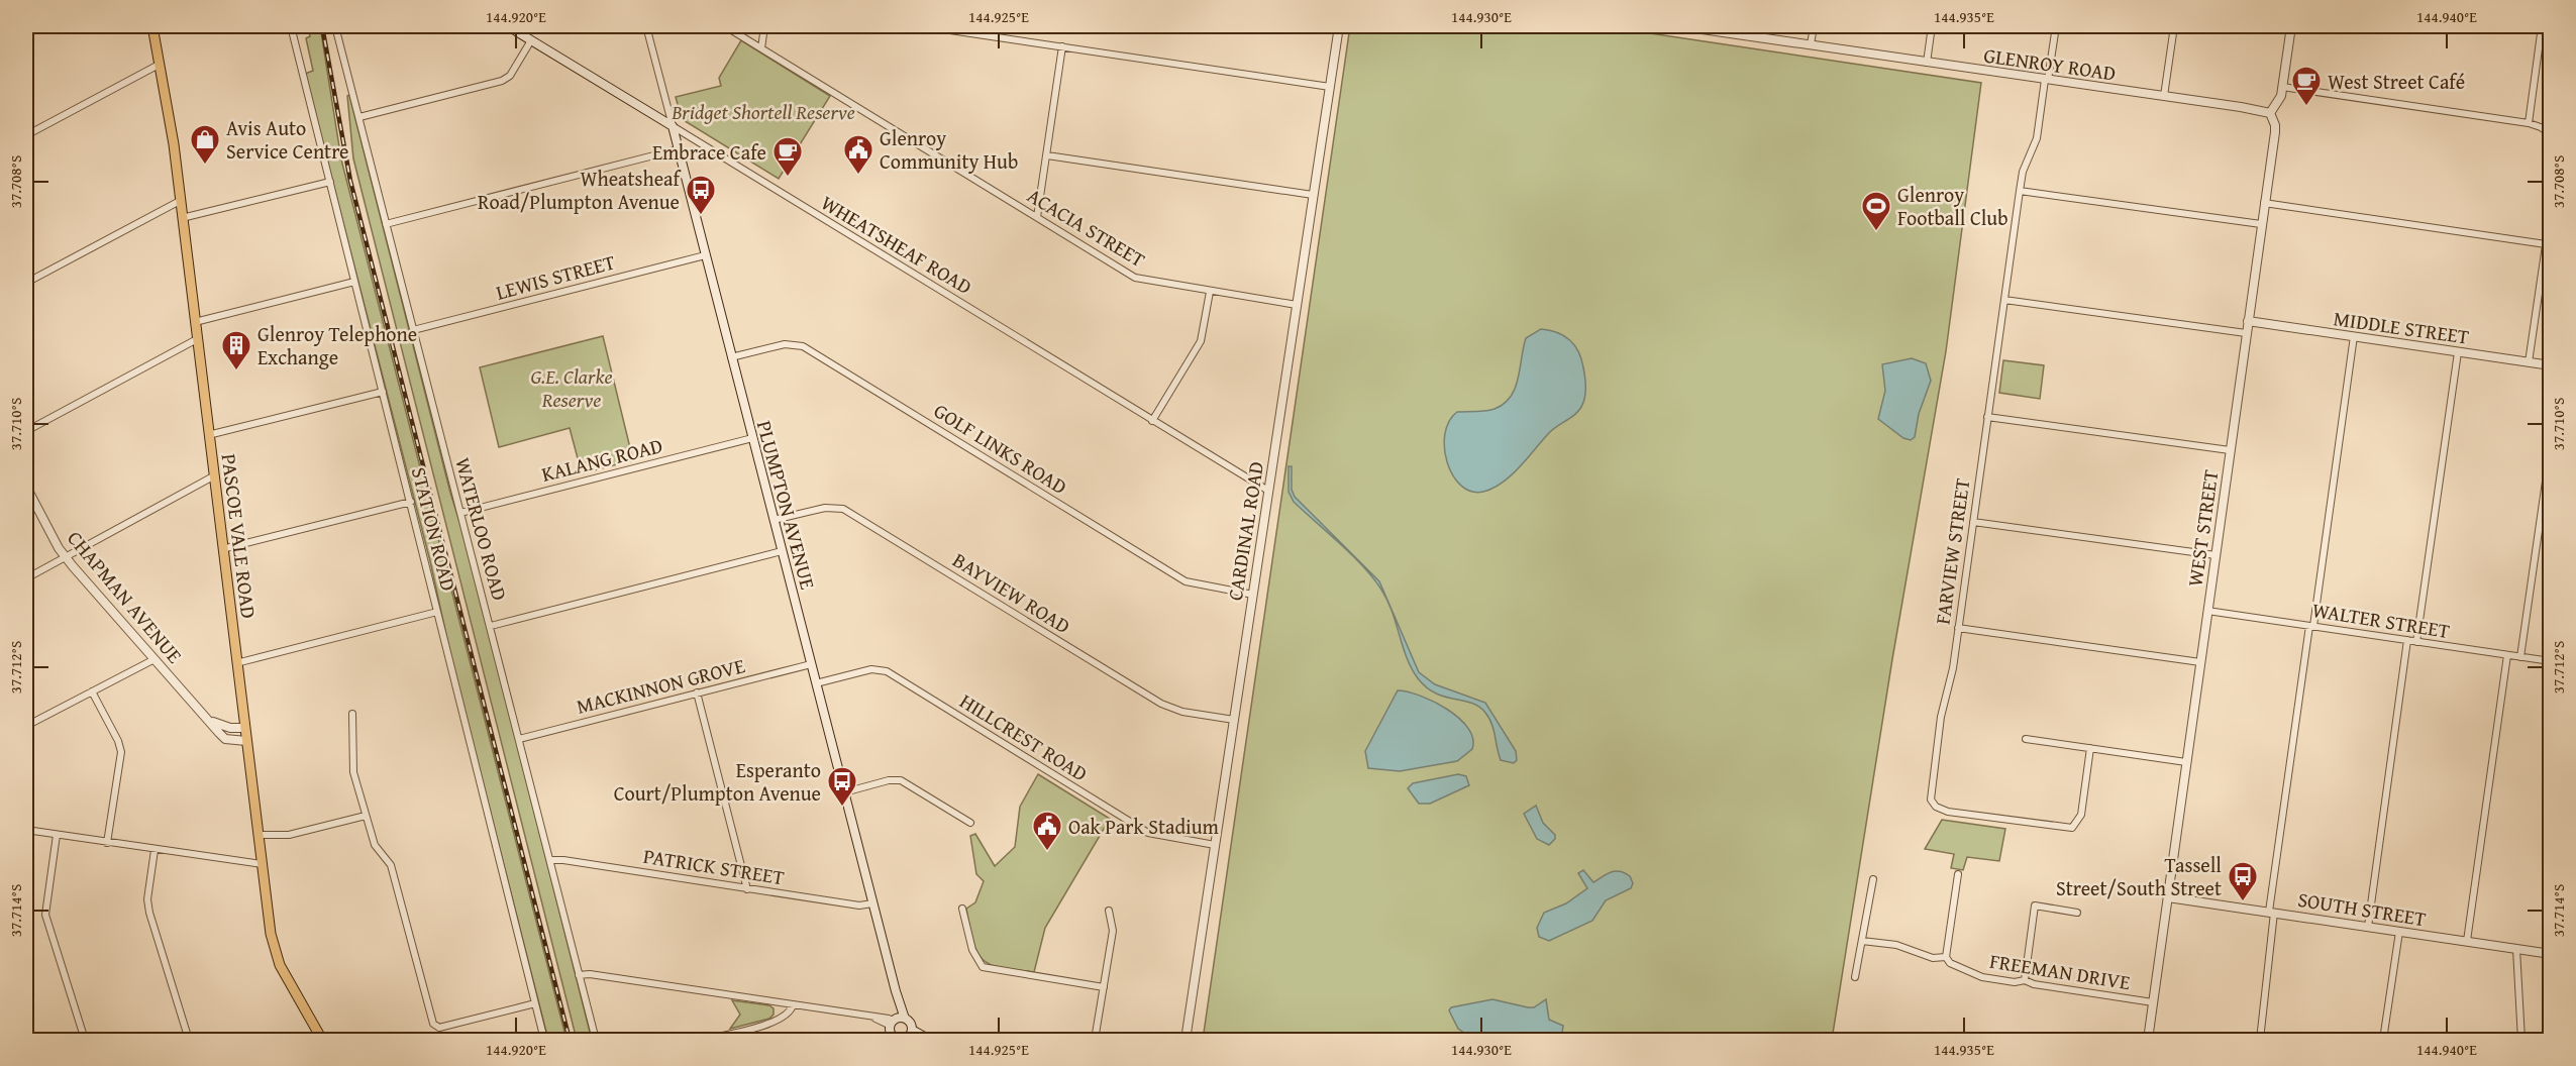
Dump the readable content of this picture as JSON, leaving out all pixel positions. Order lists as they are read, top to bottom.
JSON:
{
  "streets": {
    "main road": ["WHEATSHEAF ROAD", "PLUMPTON AVENUE", "PASCOE VALE ROAD"],
    "street": [
      "GLENROY ROAD",
      "ACACIA STREET",
      "LEWIS STREET",
      "MIDDLE STREET",
      "GOLF LINKS ROAD",
      "KALANG ROAD",
      "WEST STREET",
      "STATION ROAD",
      "WATERLOO ROAD",
      "CARDINAL ROAD",
      "FARVIEW STREET",
      "BAYVIEW ROAD",
      "CHAPMAN AVENUE",
      "WALTER STREET",
      "MACKINNON GROVE",
      "HILLCREST ROAD",
      "PATRICK STREET",
      "SOUTH STREET",
      "FREEMAN DRIVE"
    ]
  },
  "crossings": [
    ["GLENROY ROAD", "WEST STREET"],
    ["GLENROY ROAD", "FARVIEW STREET"],
    ["ACACIA STREET", "CARDINAL ROAD"],
    ["WHEATSHEAF ROAD", "PLUMPTON AVENUE"],
    ["WHEATSHEAF ROAD", "CARDINAL ROAD"],
    ["LEWIS STREET", "PLUMPTON AVENUE"],
    ["LEWIS STREET", "WATERLOO ROAD"],
    ["MIDDLE STREET", "WEST STREET"],
    ["GOLF LINKS ROAD", "PLUMPTON AVENUE"],
    ["GOLF LINKS ROAD", "CARDINAL ROAD"],
    ["KALANG ROAD", "PLUMPTON AVENUE"],
    ["KALANG ROAD", "WATERLOO ROAD"],
    ["PLUMPTON AVENUE", "BAYVIEW ROAD"],
    ["PLUMPTON AVENUE", "MACKINNON GROVE"],
    ["PLUMPTON AVENUE", "HILLCREST ROAD"],
    ["PLUMPTON AVENUE", "PATRICK STREET"],
    ["WEST STREET", "WALTER STREET"],
    ["WEST STREET", "SOUTH STREET"],
    ["WEST STREET", "FREEMAN DRIVE"],
    ["WATERLOO ROAD", "MACKINNON GROVE"],
    ["WATERLOO ROAD", "PATRICK STREET"],
    ["CARDINAL ROAD", "BAYVIEW ROAD"],
    ["CARDINAL ROAD", "HILLCREST ROAD"],
    ["PASCOE VALE ROAD", "CHAPMAN AVENUE"]
  ],
  "parks": ["Bridget Shortell Reserve", "G.E. Clarke Reserve"],
  "places": {
    "cafe": ["West Street Café", "Embrace Cafe"],
    "shop": ["Avis Auto Service Centre"],
    "public building": ["Glenroy Community Hub", "Oak Park Stadium"],
    "bus stop": ["Wheatsheaf Road/Plumpton Avenue", "Esperanto Court/Plumpton Avenue", "Tassell Street/South Street"],
    "sports": ["Glenroy Football Club"],
    "building": ["Glenroy Telephone Exchange"]
  },
  "coordinates": [
    "144.920°E",
    "144.925°E",
    "144.930°E",
    "144.935°E",
    "144.940°E",
    "37.708°S",
    "37.710°S",
    "37.712°S",
    "37.714°S"
  ]
}
